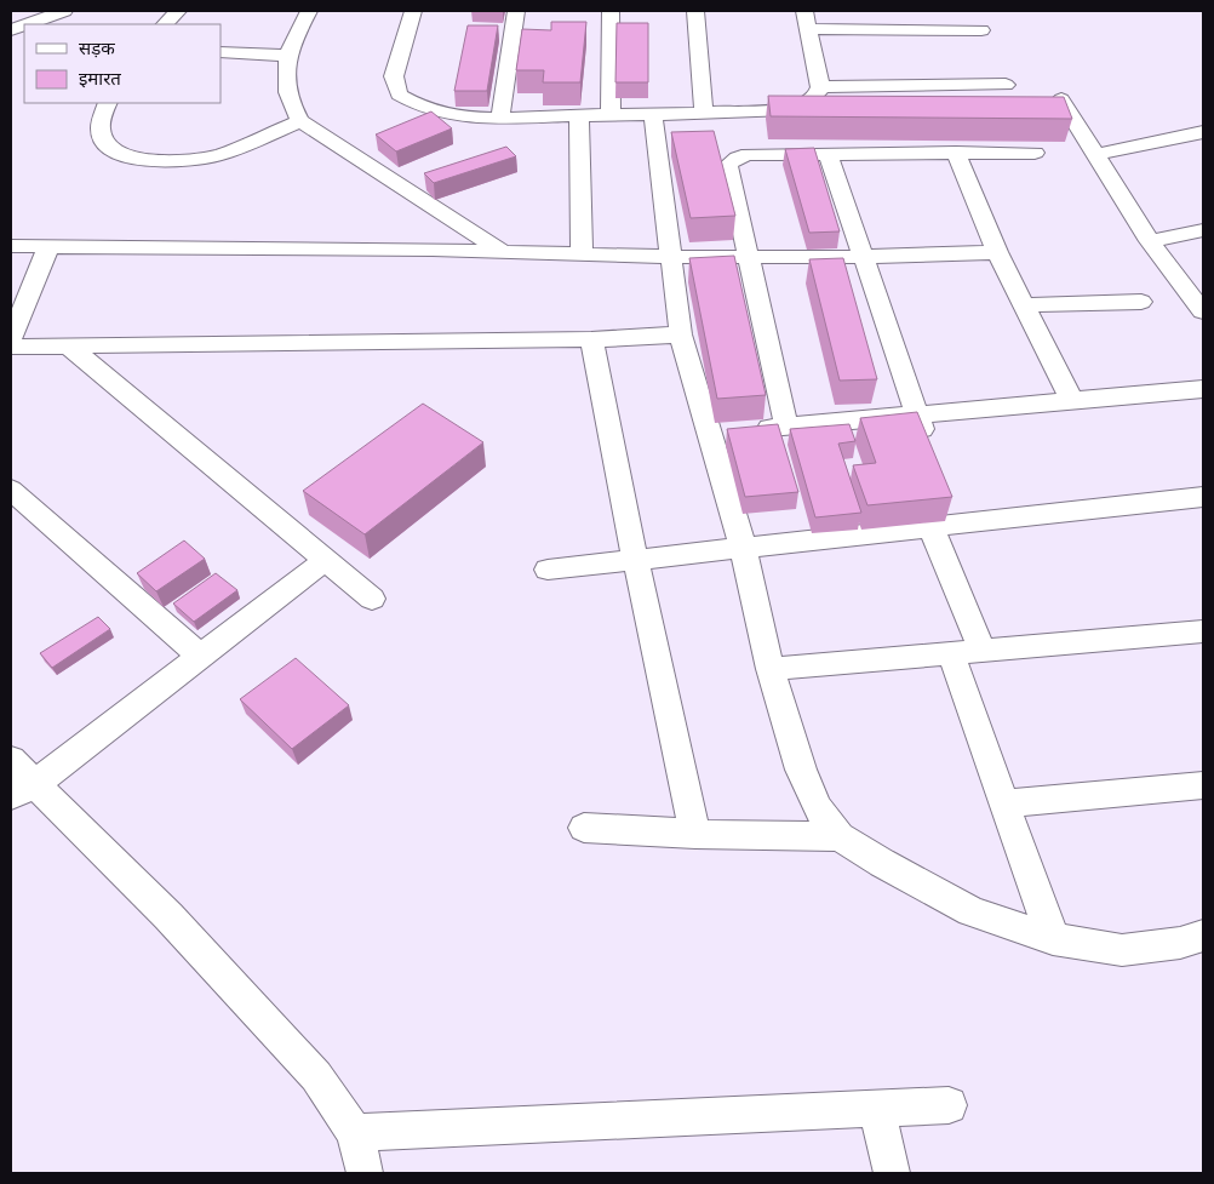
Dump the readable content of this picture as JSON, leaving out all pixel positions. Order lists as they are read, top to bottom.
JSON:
{
  "legend": ["सड़क", "इमारत"]
}
